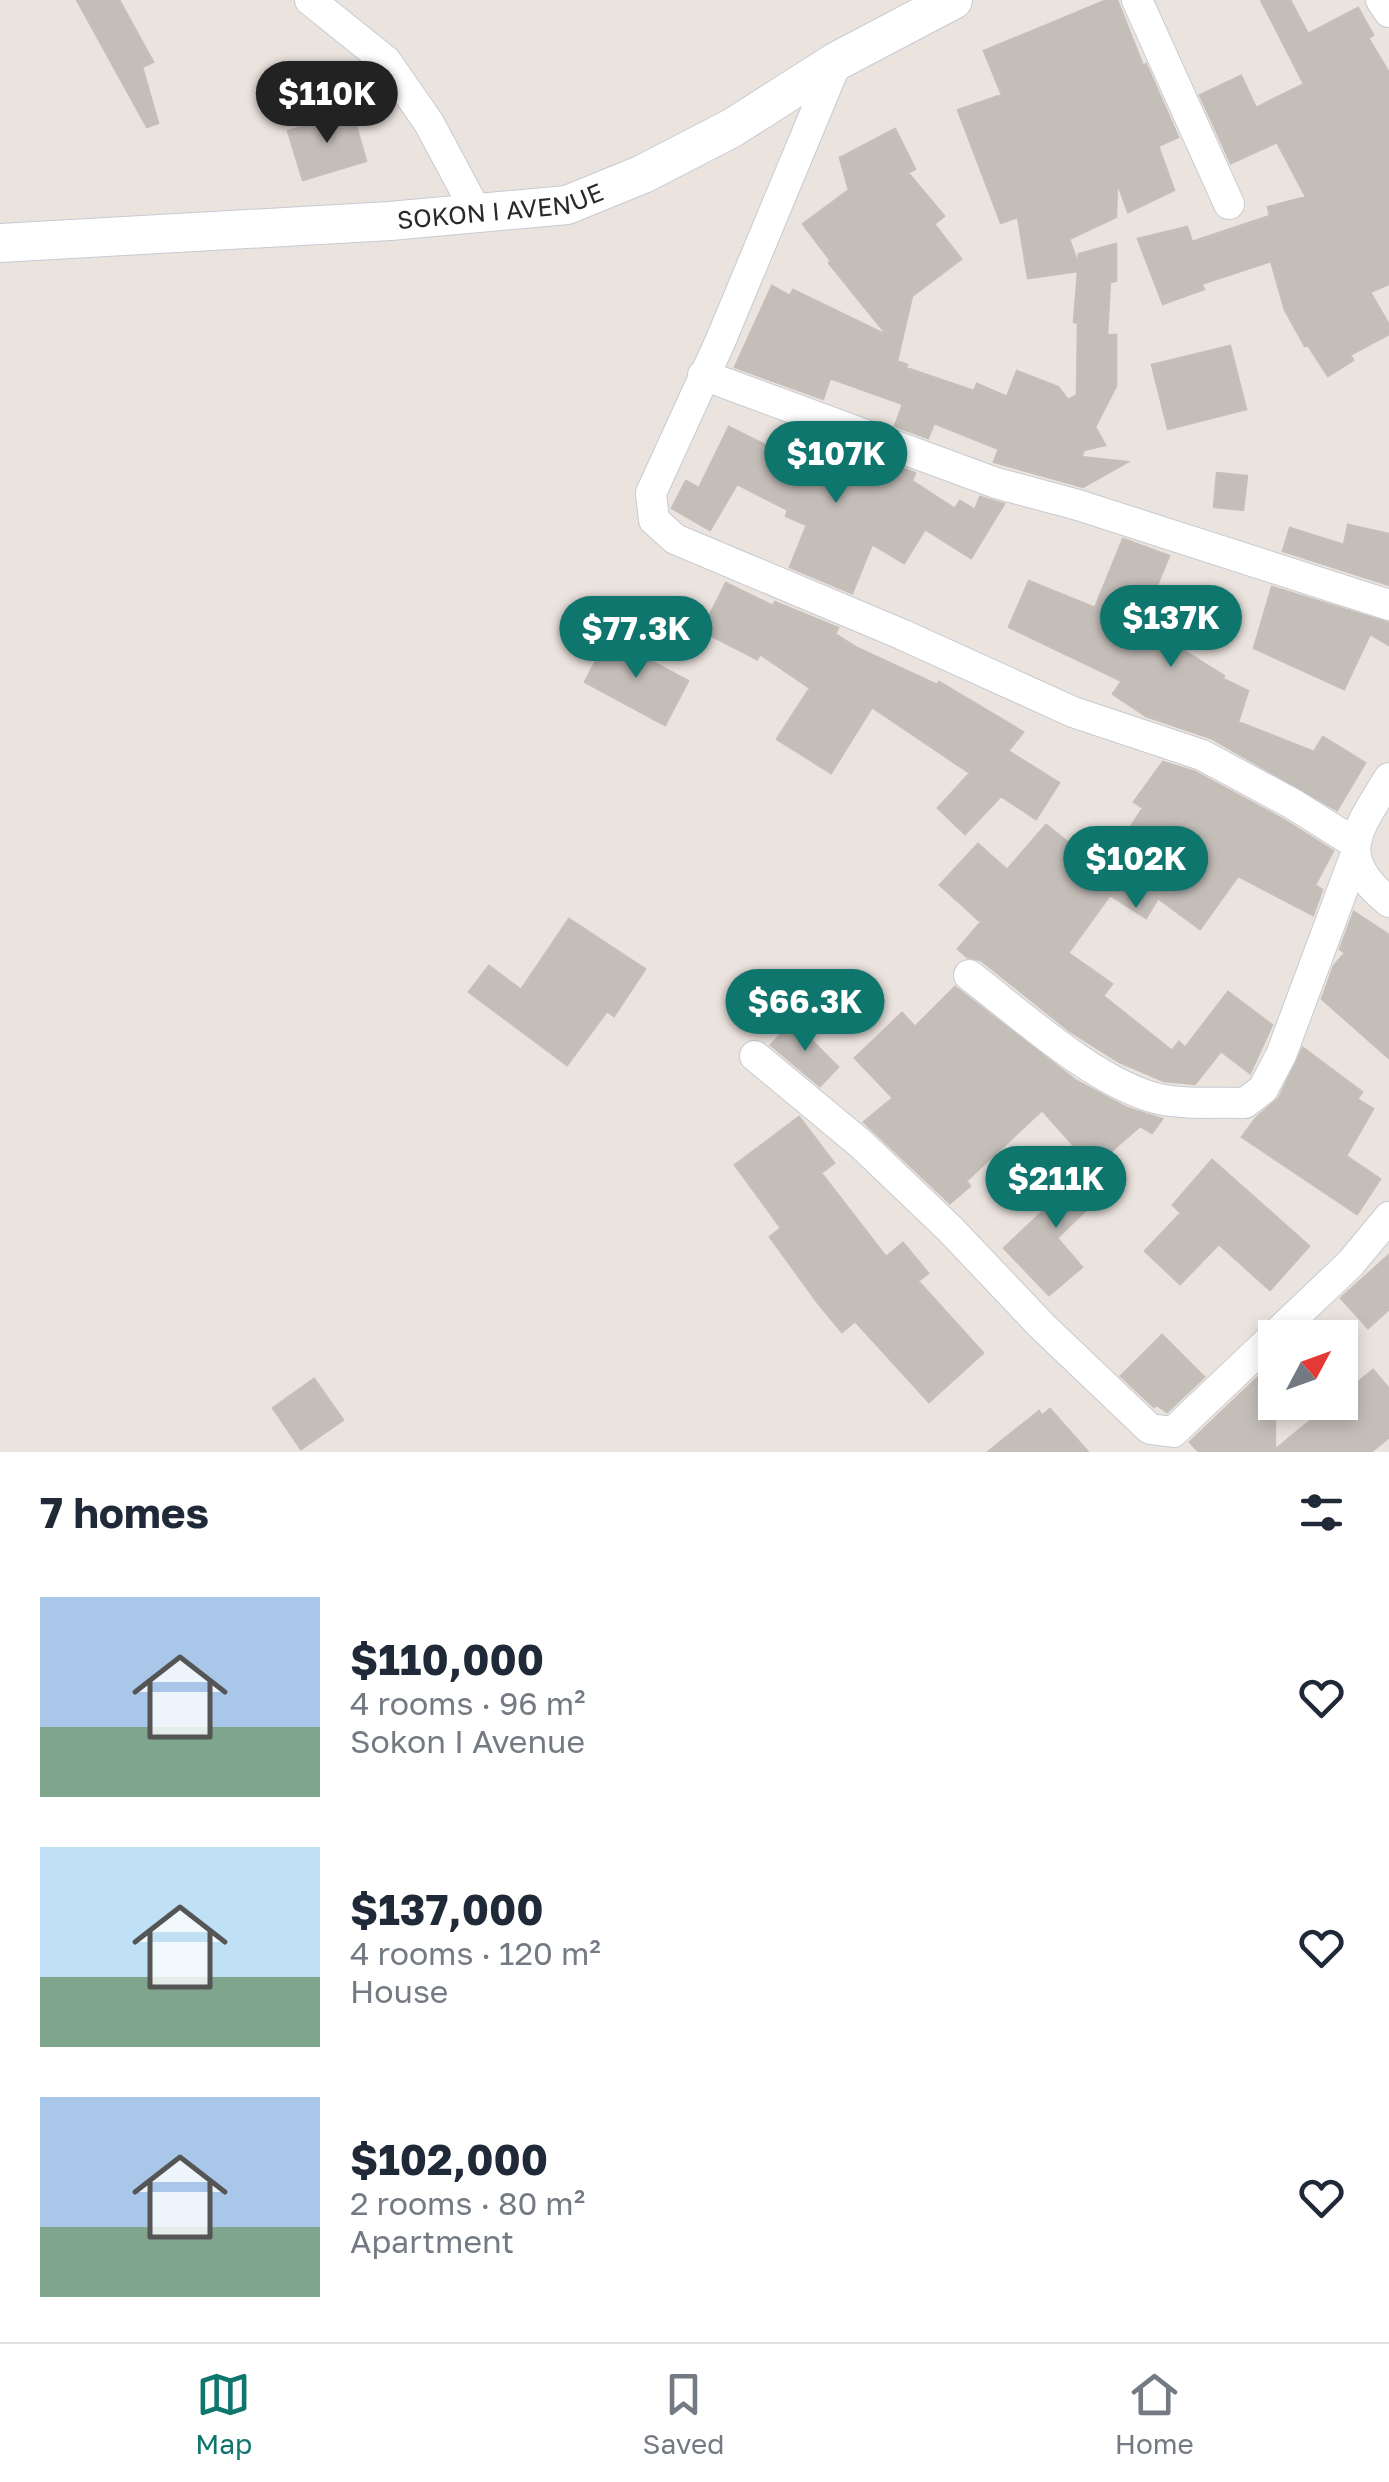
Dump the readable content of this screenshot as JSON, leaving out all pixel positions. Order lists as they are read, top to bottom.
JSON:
{
  "streets": {
    "street": ["SOKON I AVENUE"]
  },
  "north": "top right",
  "page": {
    "price": [
      "$110K",
      "$107K",
      "$137K",
      "$77.3K",
      "$102K",
      "$66.3K",
      "$211K"
    ],
    "heading": "7 homes",
    "list": [
      {
        "name": "$110,000",
        "note": "4 rooms · 96 m² · Sokon I Avenue"
      },
      {
        "name": "$137,000",
        "note": "4 rooms · 120 m² · House"
      },
      {
        "name": "$102,000",
        "note": "2 rooms · 80 m² · Apartment"
      }
    ],
    "tabs": ["Map", "Saved", "Home"]
  }
}
